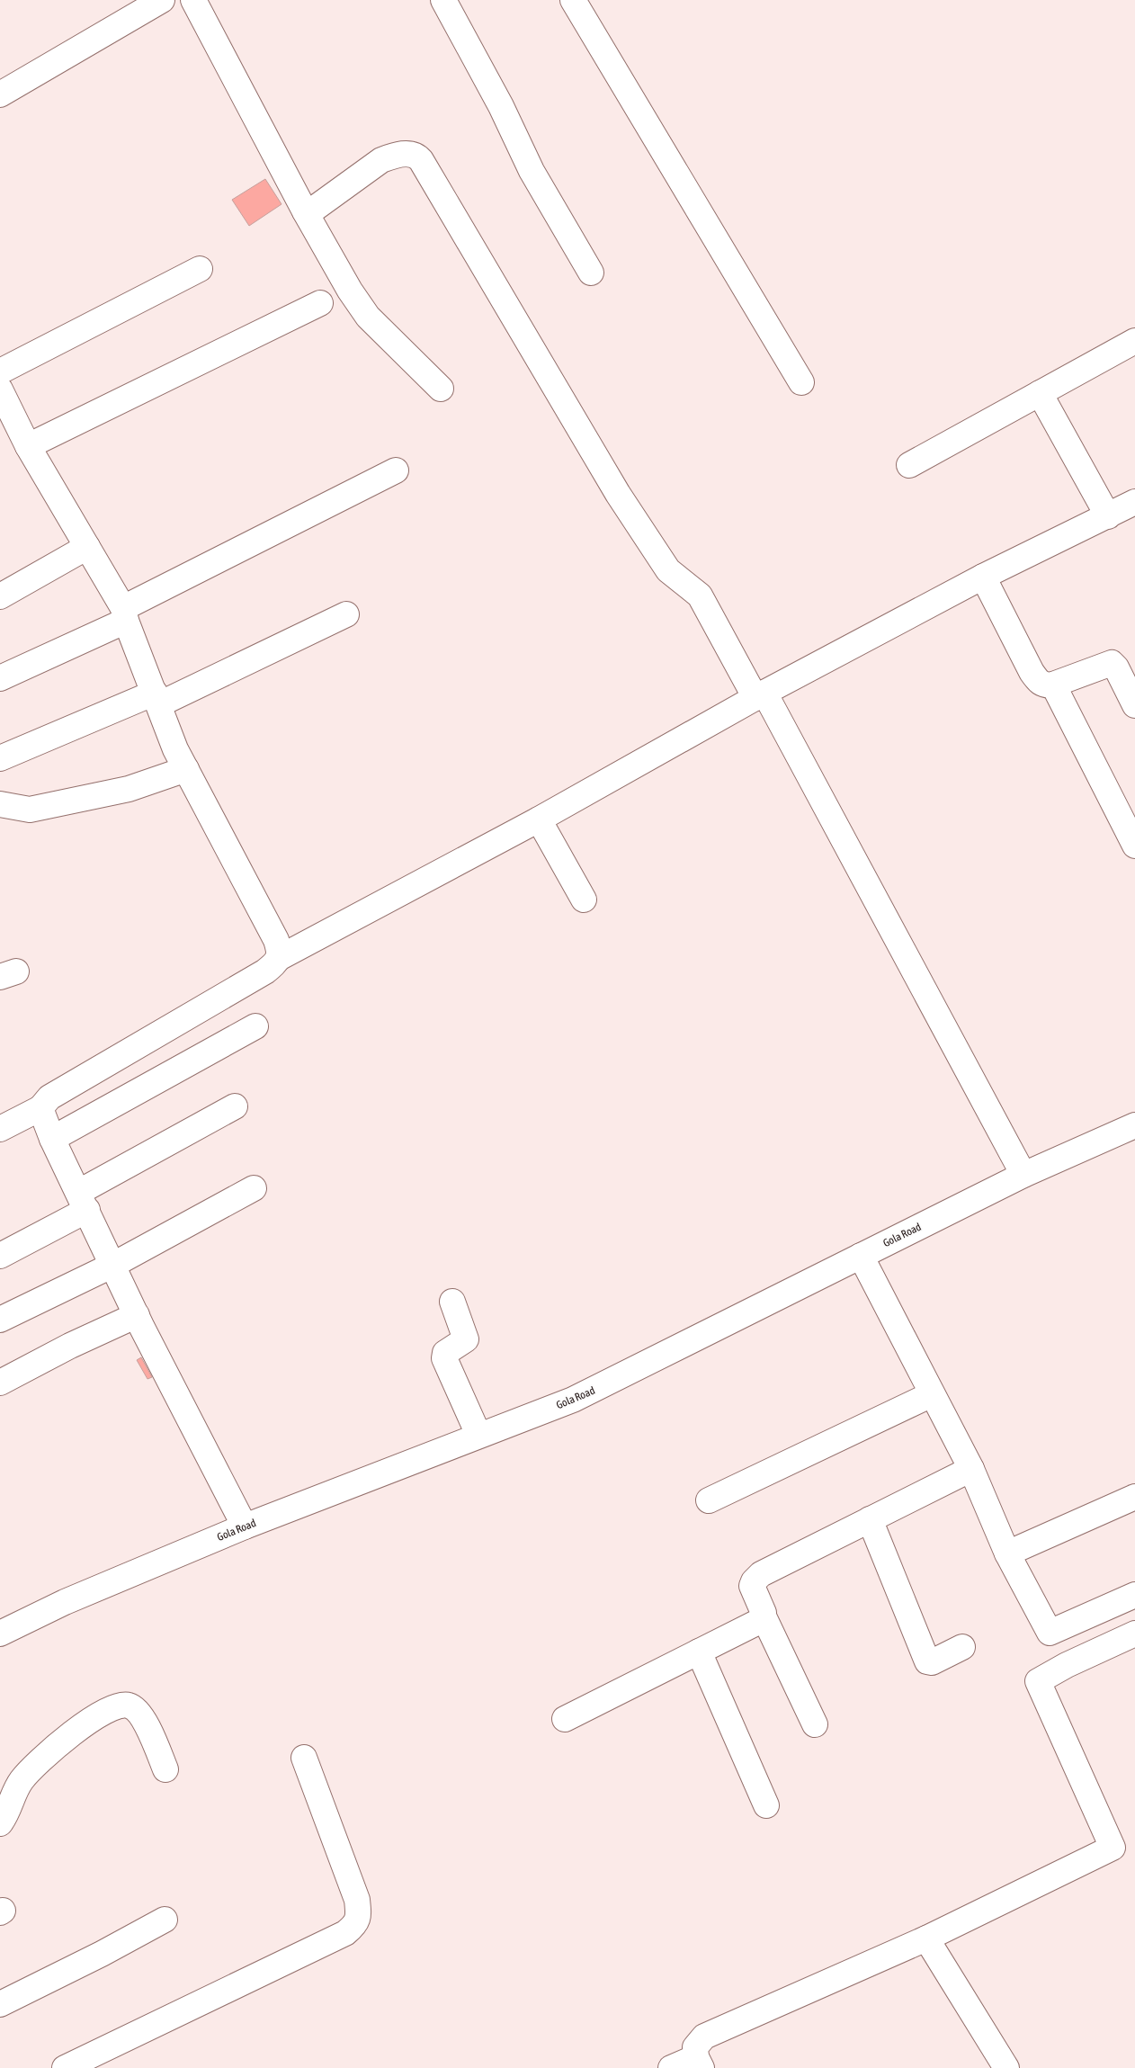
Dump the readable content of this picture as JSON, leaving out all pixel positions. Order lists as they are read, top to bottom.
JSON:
{
  "streets": {
    "street": ["Gola Road"]
  }
}
